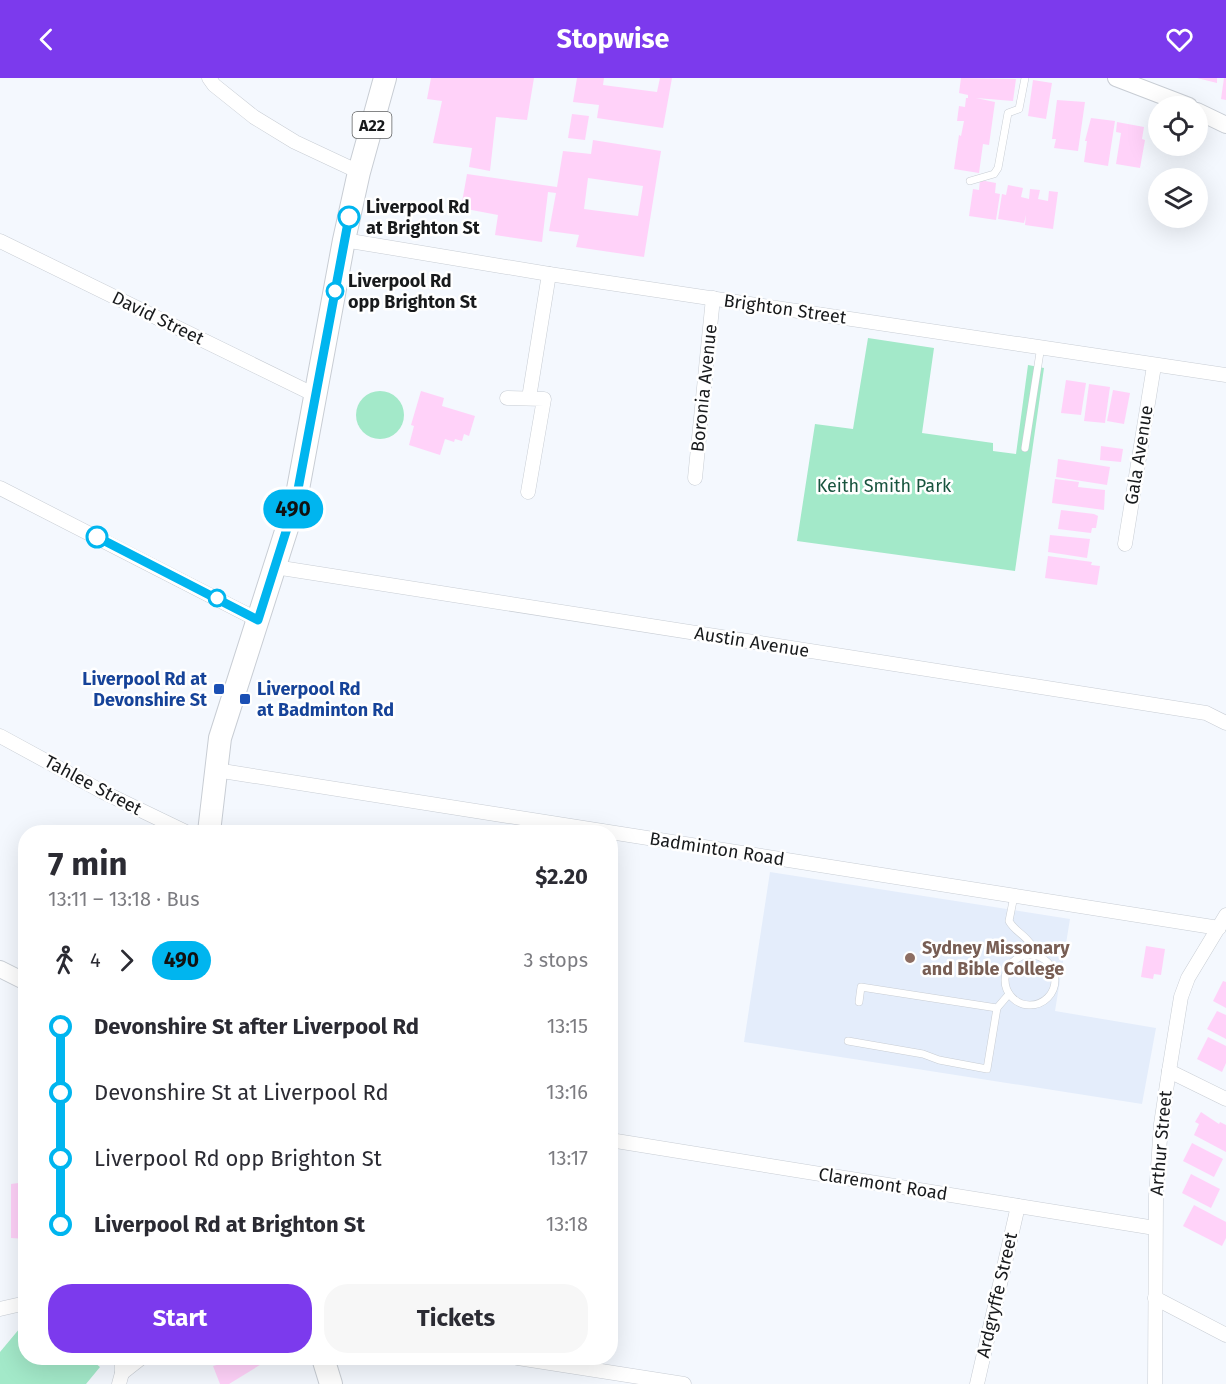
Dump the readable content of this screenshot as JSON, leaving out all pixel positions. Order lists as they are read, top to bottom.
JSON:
{
  "streets": {
    "highway": ["A22"],
    "street": [
      "Brighton Street",
      "David Street",
      "Boronia Avenue",
      "Gala Avenue",
      "Austin Avenue",
      "Tahlee Street",
      "Badminton Road",
      "Arthur Street",
      "Claremont Road",
      "Ardgryffe Street"
    ]
  },
  "crossings": [
    ["A22", "Brighton Street"],
    ["A22", "David Street"],
    ["A22", "Austin Avenue"],
    ["A22", "Badminton Road"],
    ["Brighton Street", "Boronia Avenue"],
    ["Brighton Street", "Gala Avenue"],
    ["Badminton Road", "Arthur Street"],
    ["Arthur Street", "Claremont Road"],
    ["Claremont Road", "Ardgryffe Street"]
  ],
  "parks": ["Keith Smith Park"],
  "places": {
    "other": ["Liverpool Rd at Brighton St", "Liverpool Rd opp Brighton St", "Sydney Missonary and Bible College"],
    "transit": ["Liverpool Rd at Devonshire St", "Liverpool Rd at Badminton Rd"]
  },
  "lines": ["bus line 490"],
  "page": {
    "header": "Stopwise",
    "on_map": "490",
    "heading": ["7 min", "13:11 – 13:18 · Bus", "$2.20"],
    "legs": ["4", "490", "3 stops"],
    "list": [
      {
        "name": "Devonshire St after Liverpool Rd",
        "value": "13:15"
      },
      {
        "name": "Devonshire St at Liverpool Rd",
        "value": "13:16"
      },
      {
        "name": "Liverpool Rd opp Brighton St",
        "value": "13:17"
      },
      {
        "name": "Liverpool Rd at Brighton St",
        "value": "13:18"
      }
    ],
    "buttons": ["Start", "Tickets"]
  }
}
